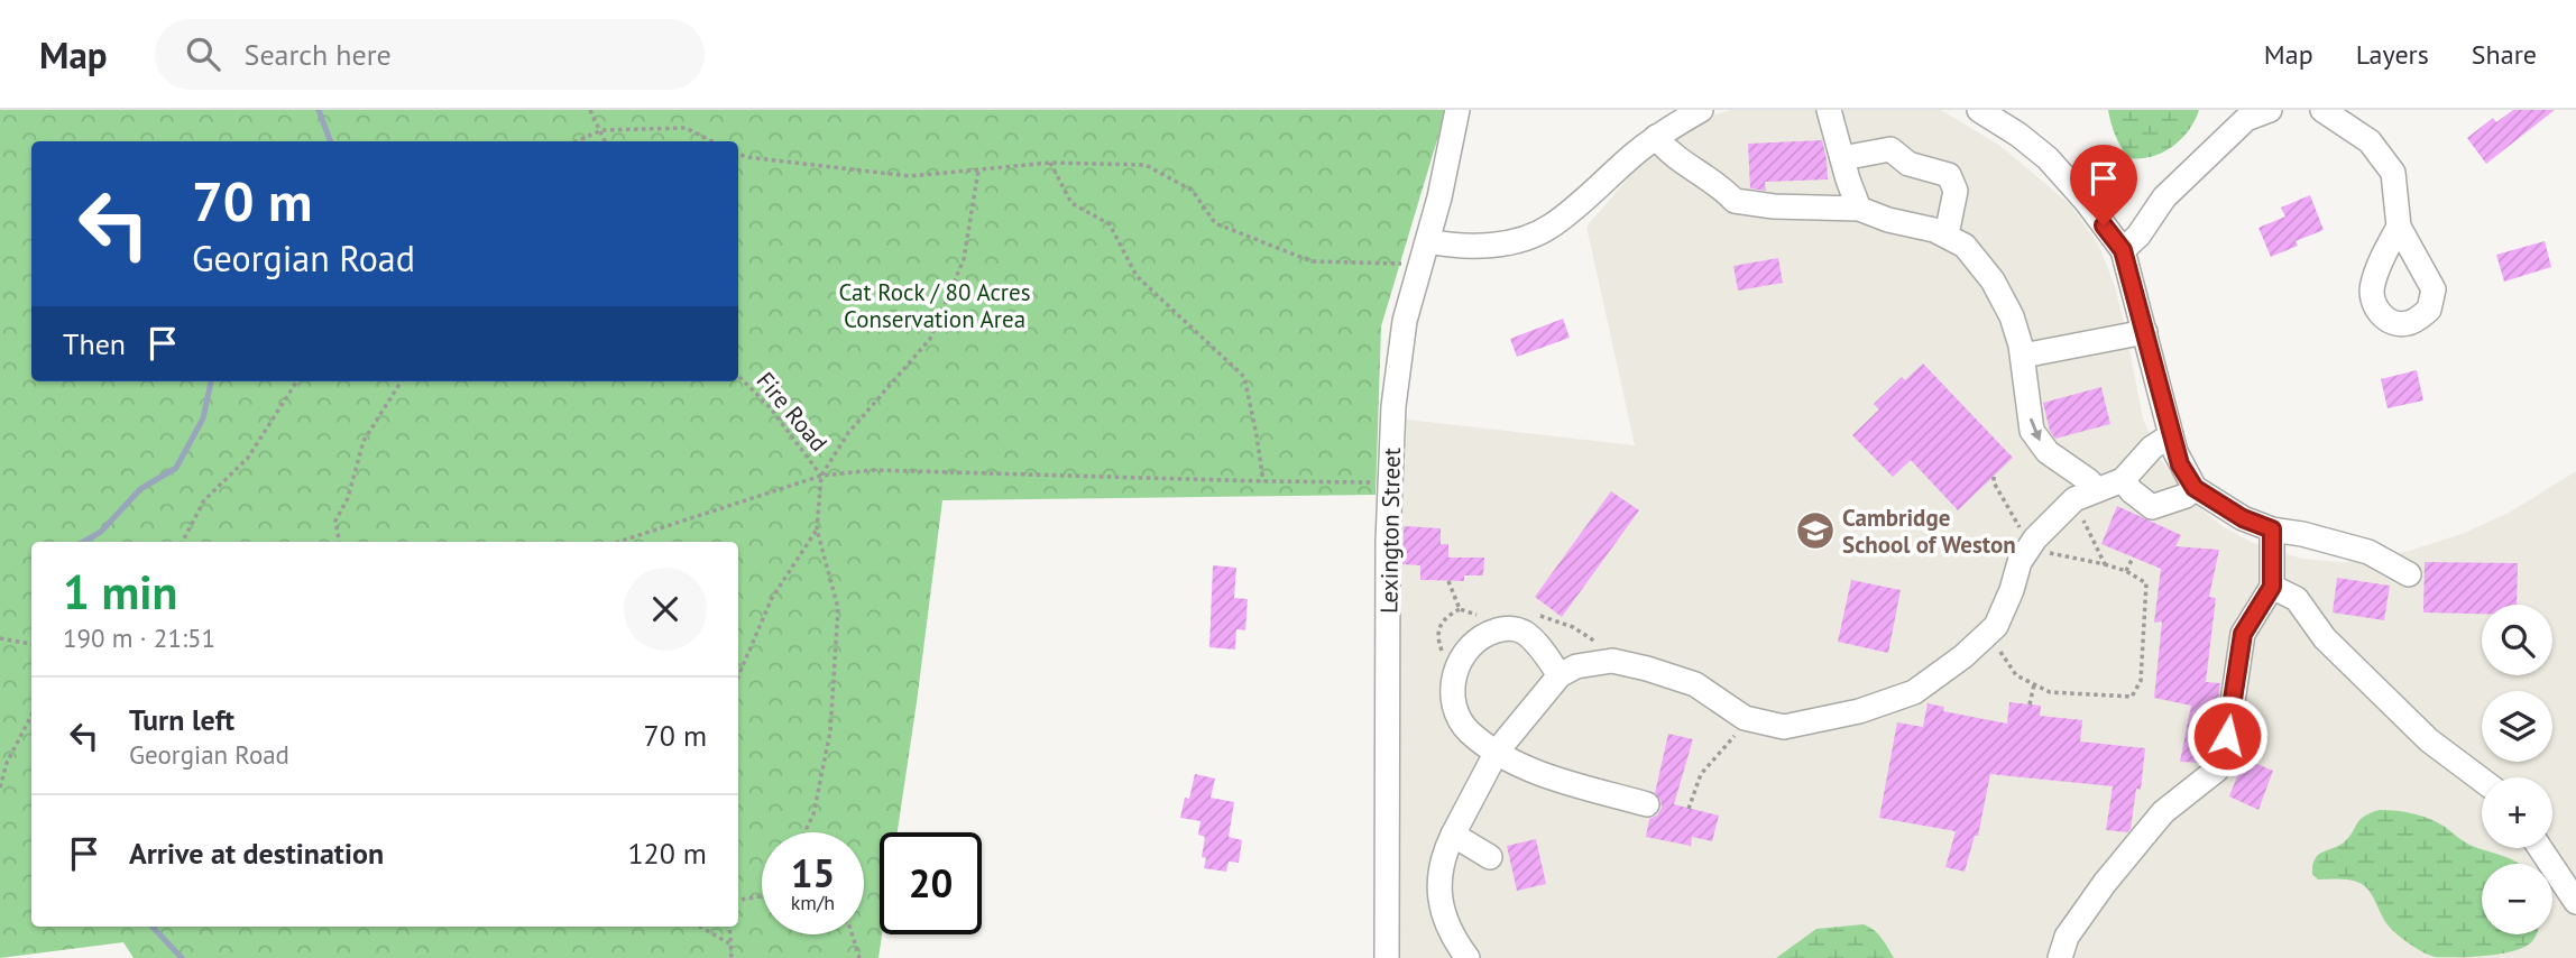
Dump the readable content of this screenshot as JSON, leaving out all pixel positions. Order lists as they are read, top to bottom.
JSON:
{
  "streets": {
    "street": ["Lexington Street"],
    "path": ["Fire Road"]
  },
  "parks": ["Cat Rock / 80 Acres Conservation Area"],
  "places": {
    "school or university": ["Cambridge School of Weston"]
  },
  "page": {
    "header": "Map",
    "search": "Search here",
    "nav": ["Map", "Layers", "Share"],
    "turn": ["70 m", "Georgian Road"],
    "then": "Then",
    "heading": ["1 min", "190 m · 21:51"],
    "map_buttons": ["+", "−"],
    "list": [
      {
        "name": "Turn left",
        "note": "Georgian Road",
        "value": "70 m"
      },
      {
        "name": "Arrive at destination",
        "value": "120 m"
      }
    ],
    "speed": "15 km/h",
    "limit": "20"
  }
}
